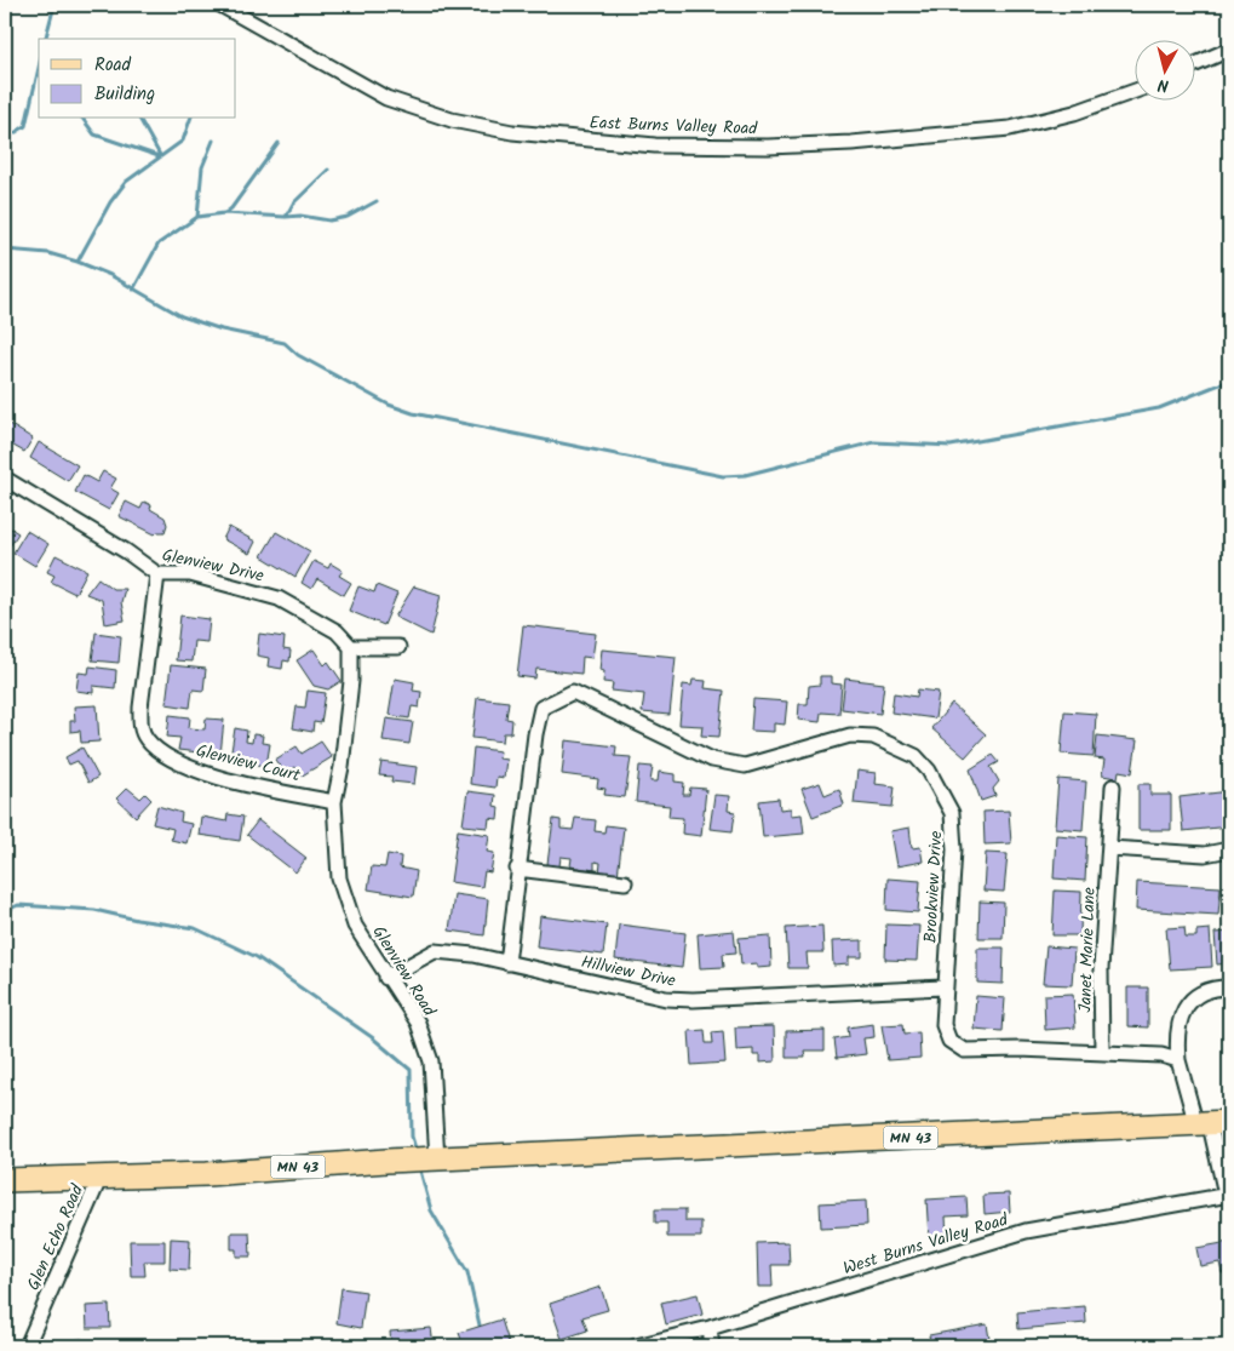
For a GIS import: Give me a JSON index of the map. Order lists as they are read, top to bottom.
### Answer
{
  "streets": {
    "main road": ["MN 43"],
    "street": [
      "East Burns Valley Road",
      "Glenview Drive",
      "Glenview Court",
      "Brookview Drive",
      "Janet Marie Lane",
      "Glenview Road",
      "Hillview Drive",
      "Glen Echo Road",
      "West Burns Valley Road"
    ]
  },
  "crossings": [
    ["Glenview Drive", "Glenview Court"],
    ["Glenview Court", "Glenview Road"],
    ["Brookview Drive", "Janet Marie Lane"],
    ["Brookview Drive", "Hillview Drive"],
    ["Glenview Road", "Hillview Drive"],
    ["Glenview Road", "MN 43"],
    ["MN 43", "Glen Echo Road"]
  ],
  "legend": ["Road", "Building"],
  "north": "bottom"
}
